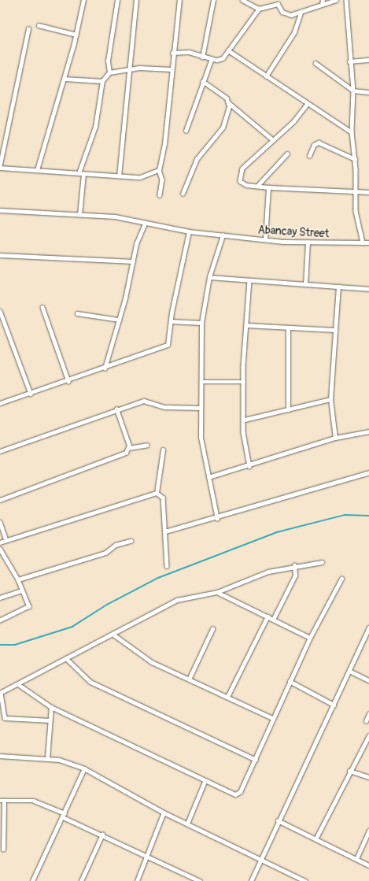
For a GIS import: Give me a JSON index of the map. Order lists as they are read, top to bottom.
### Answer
{
  "streets": {
    "street": ["Abancay Street"]
  }
}
